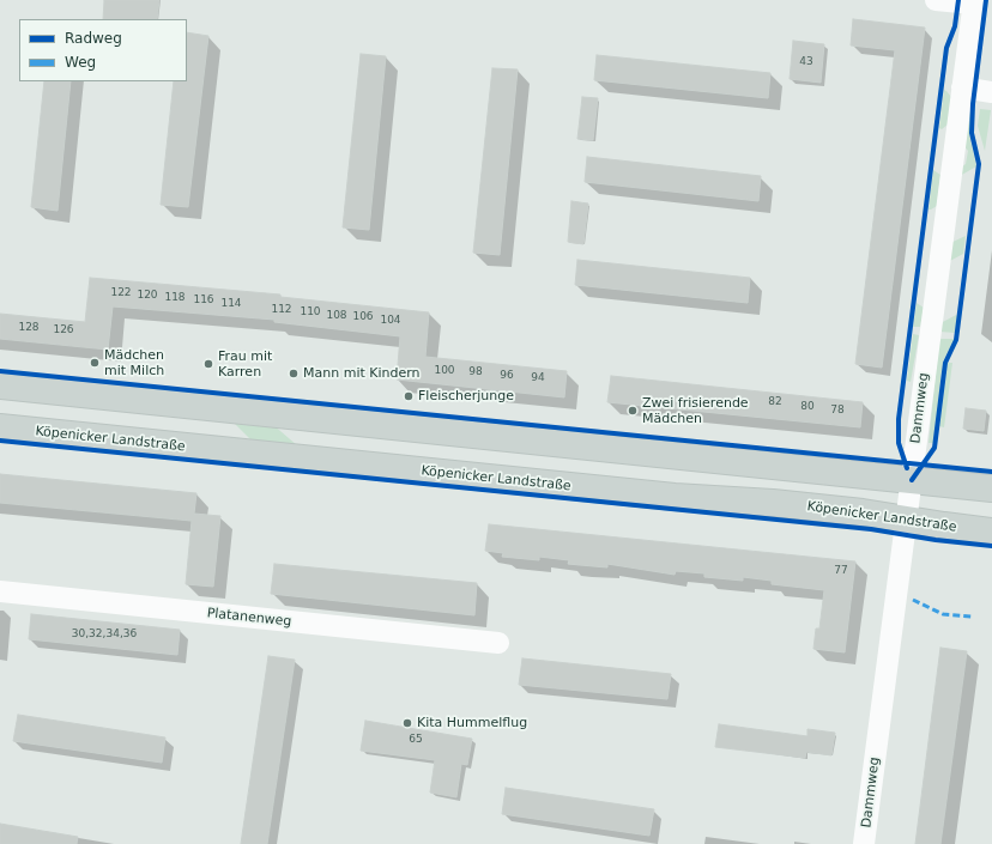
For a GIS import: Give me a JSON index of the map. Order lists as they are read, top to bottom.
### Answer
{
  "streets": {
    "main road": ["Köpenicker Landstraße"],
    "street": ["Dammweg", "Platanenweg"]
  },
  "crossings": [
    ["Dammweg", "Köpenicker Landstraße"]
  ],
  "places": [
    "Mädchen mit Milch",
    "Frau mit Karren",
    "Mann mit Kindern",
    "Fleischerjunge",
    "Zwei frisierende Mädchen",
    "Kita Hummelflug"
  ],
  "house_numbers": [
    "43",
    "122",
    "120",
    "118",
    "116",
    "114",
    "112",
    "110",
    "108",
    "106",
    "104",
    "128",
    "126",
    "100",
    "98",
    "96",
    "94",
    "82",
    "80",
    "78",
    "77",
    "30,32,34,36",
    "65"
  ],
  "legend": ["Radweg", "Weg"]
}
